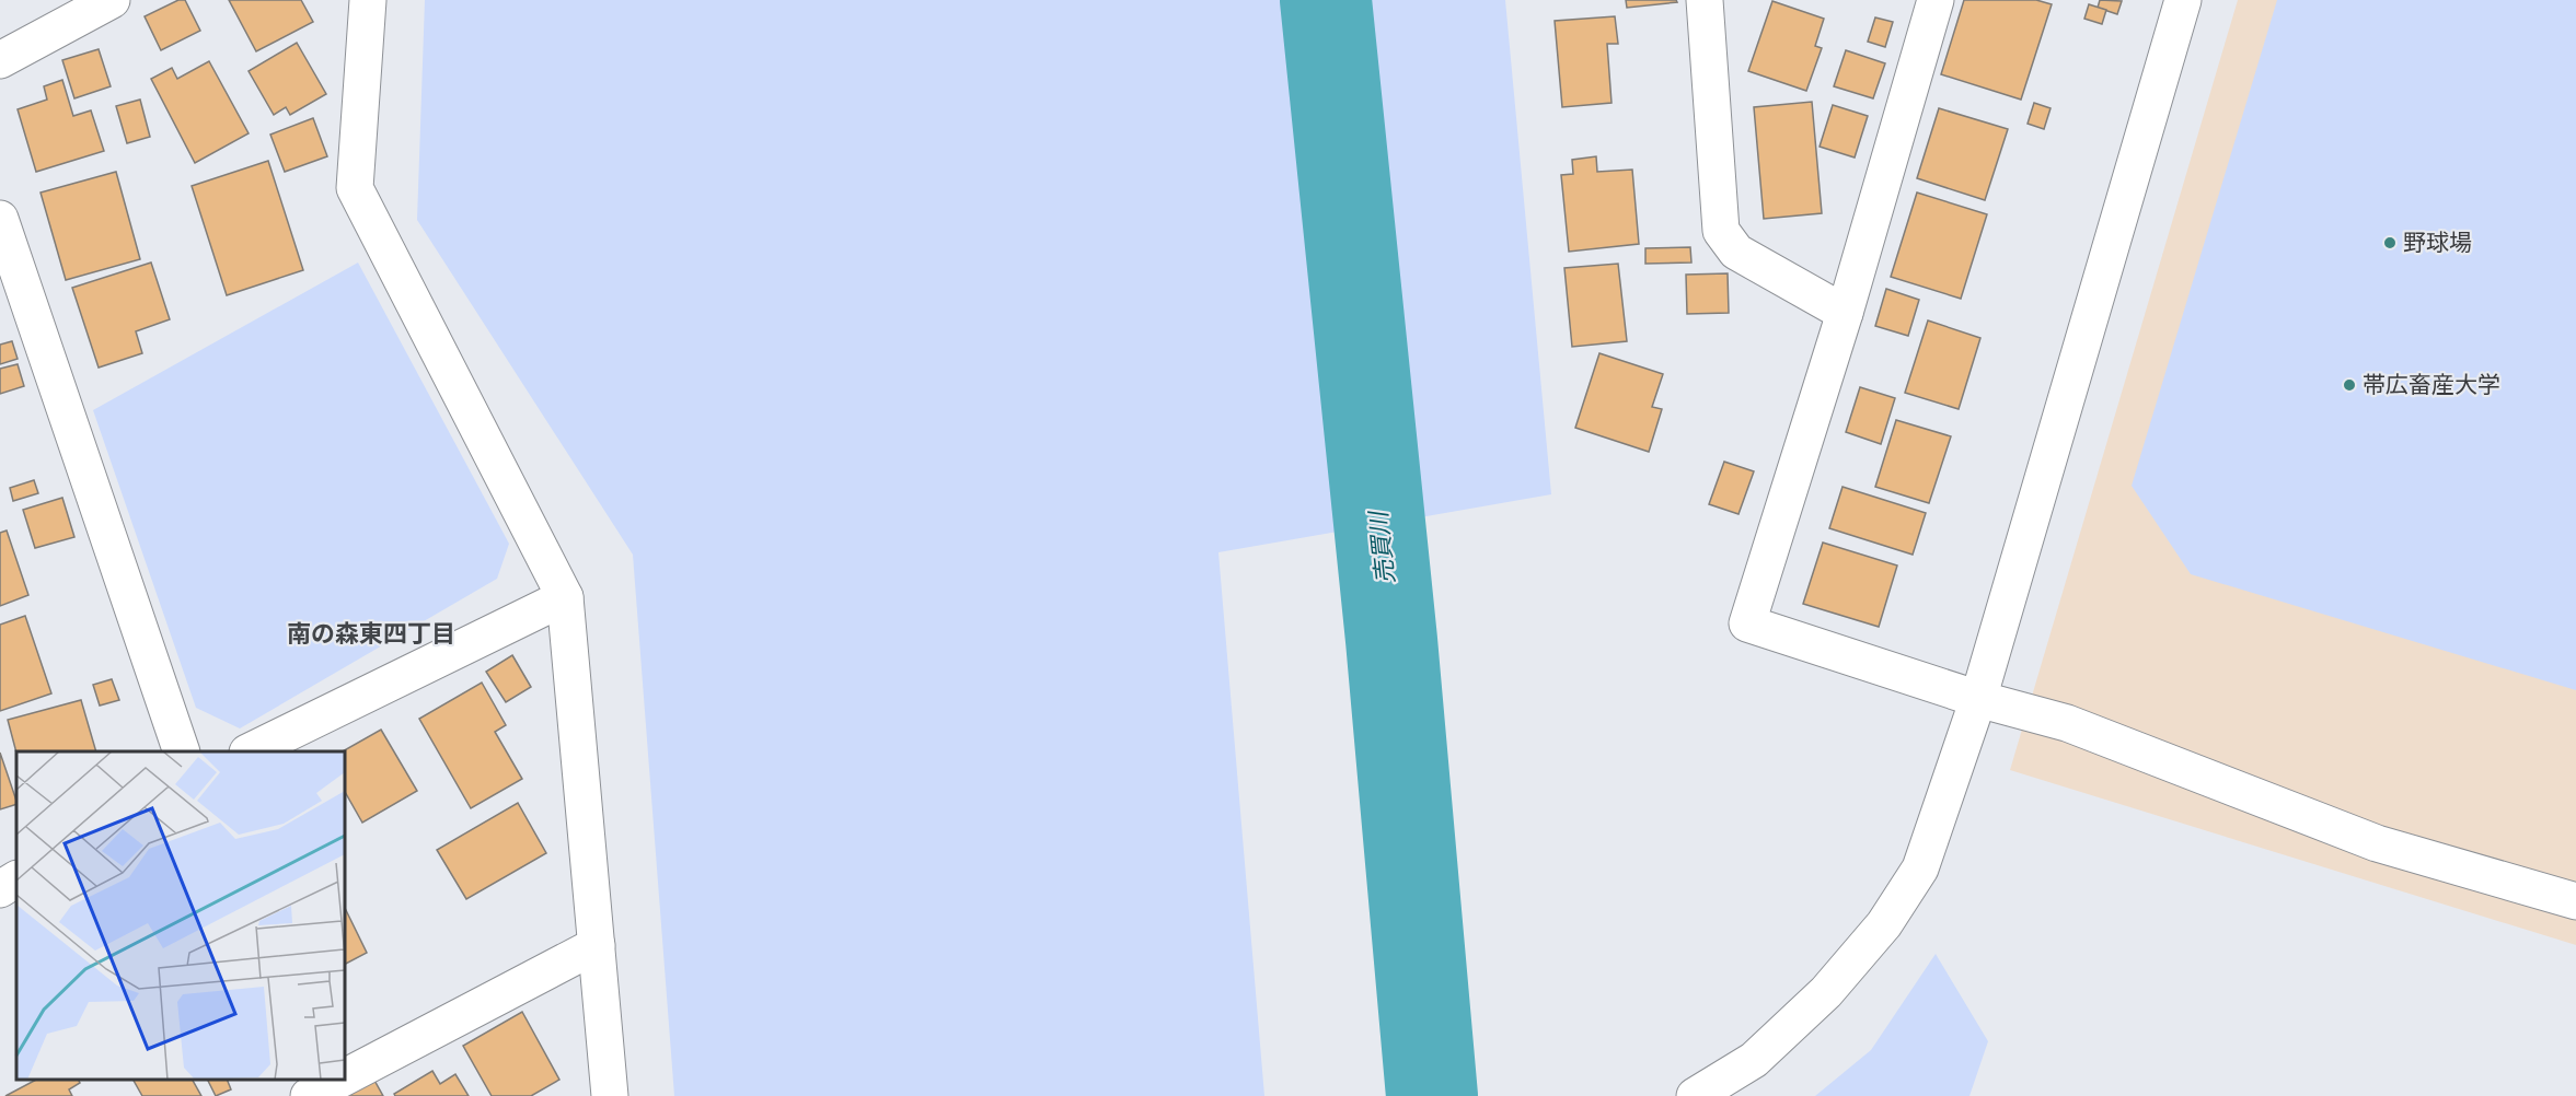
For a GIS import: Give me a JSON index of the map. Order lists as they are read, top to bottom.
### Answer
{
  "districts": ["南の森東四丁目"],
  "water": ["売買川"],
  "places": ["野球場", "帯広畜産大学"]
}
